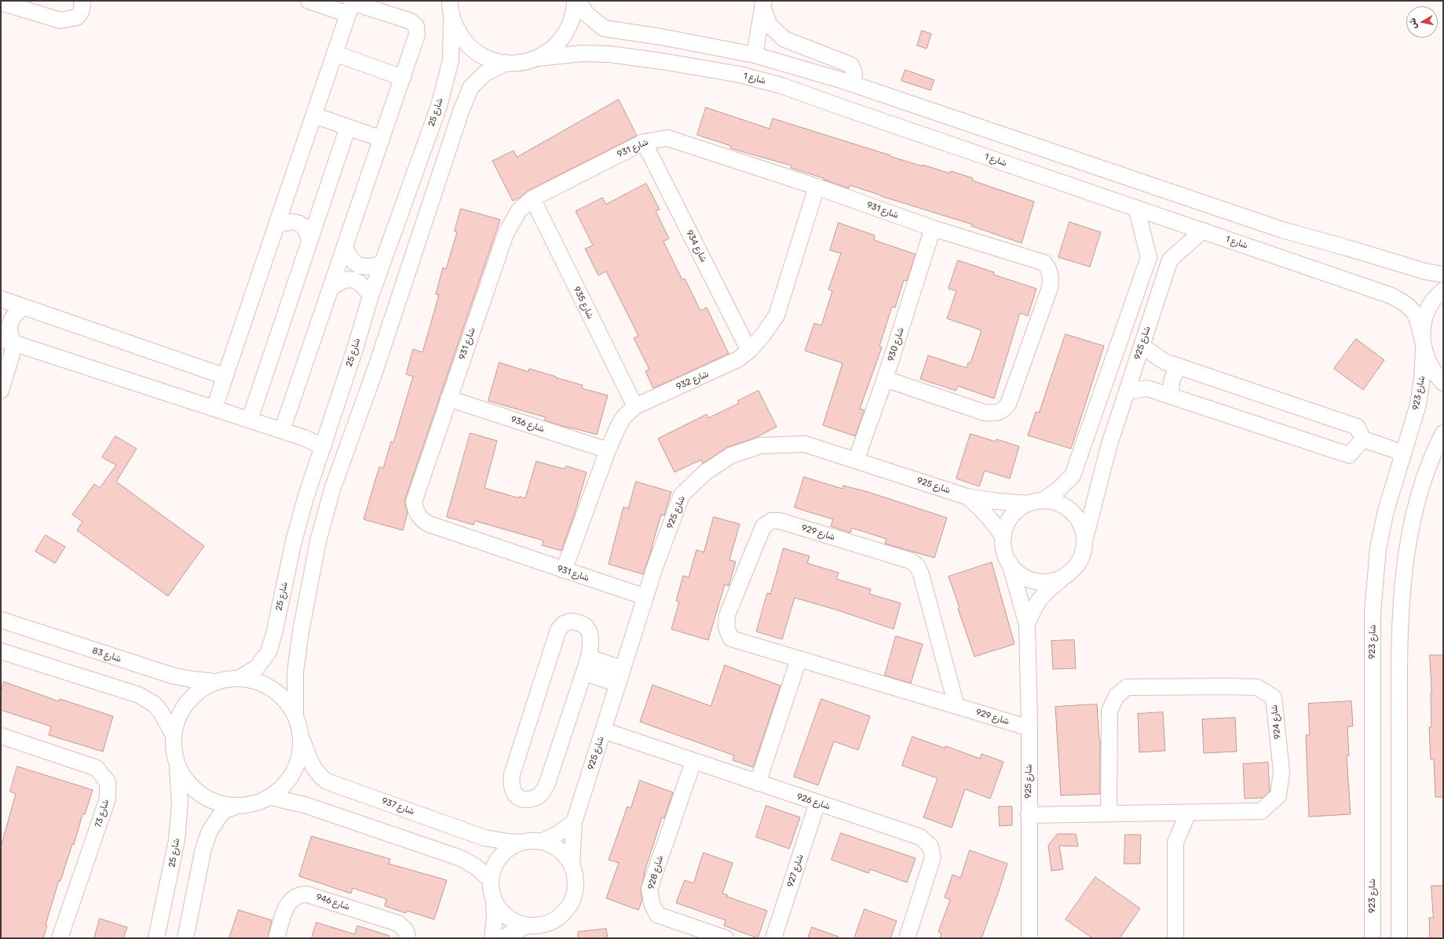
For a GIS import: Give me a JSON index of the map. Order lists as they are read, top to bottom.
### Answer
{
  "streets": {
    "street": [
      "شارع 1",
      "شارع 25",
      "شارع 931",
      "شارع 934",
      "شارع 935",
      "شارع 925",
      "شارع 930",
      "شارع 932",
      "شارع 923",
      "شارع 936",
      "شارع 929",
      "شارع 83",
      "شارع 924",
      "شارع 926",
      "شارع 937",
      "شارع 73",
      "شارع 927",
      "شارع 928",
      "شارع 946"
    ]
  },
  "crossings": [
    ["شارع 1", "شارع 925"],
    ["شارع 1", "شارع 923"],
    ["شارع 931", "شارع 934"],
    ["شارع 931", "شارع 935"],
    ["شارع 931", "شارع 925"],
    ["شارع 931", "شارع 930"],
    ["شارع 931", "شارع 932"],
    ["شارع 931", "شارع 936"],
    ["شارع 934", "شارع 932"],
    ["شارع 935", "شارع 932"],
    ["شارع 925", "شارع 930"],
    ["شارع 925", "شارع 929"],
    ["شارع 925", "شارع 924"],
    ["شارع 925", "شارع 926"],
    ["شارع 925", "شارع 937"],
    ["شارع 932", "شارع 936"],
    ["شارع 926", "شارع 927"],
    ["شارع 926", "شارع 928"]
  ],
  "north": "left"
}
